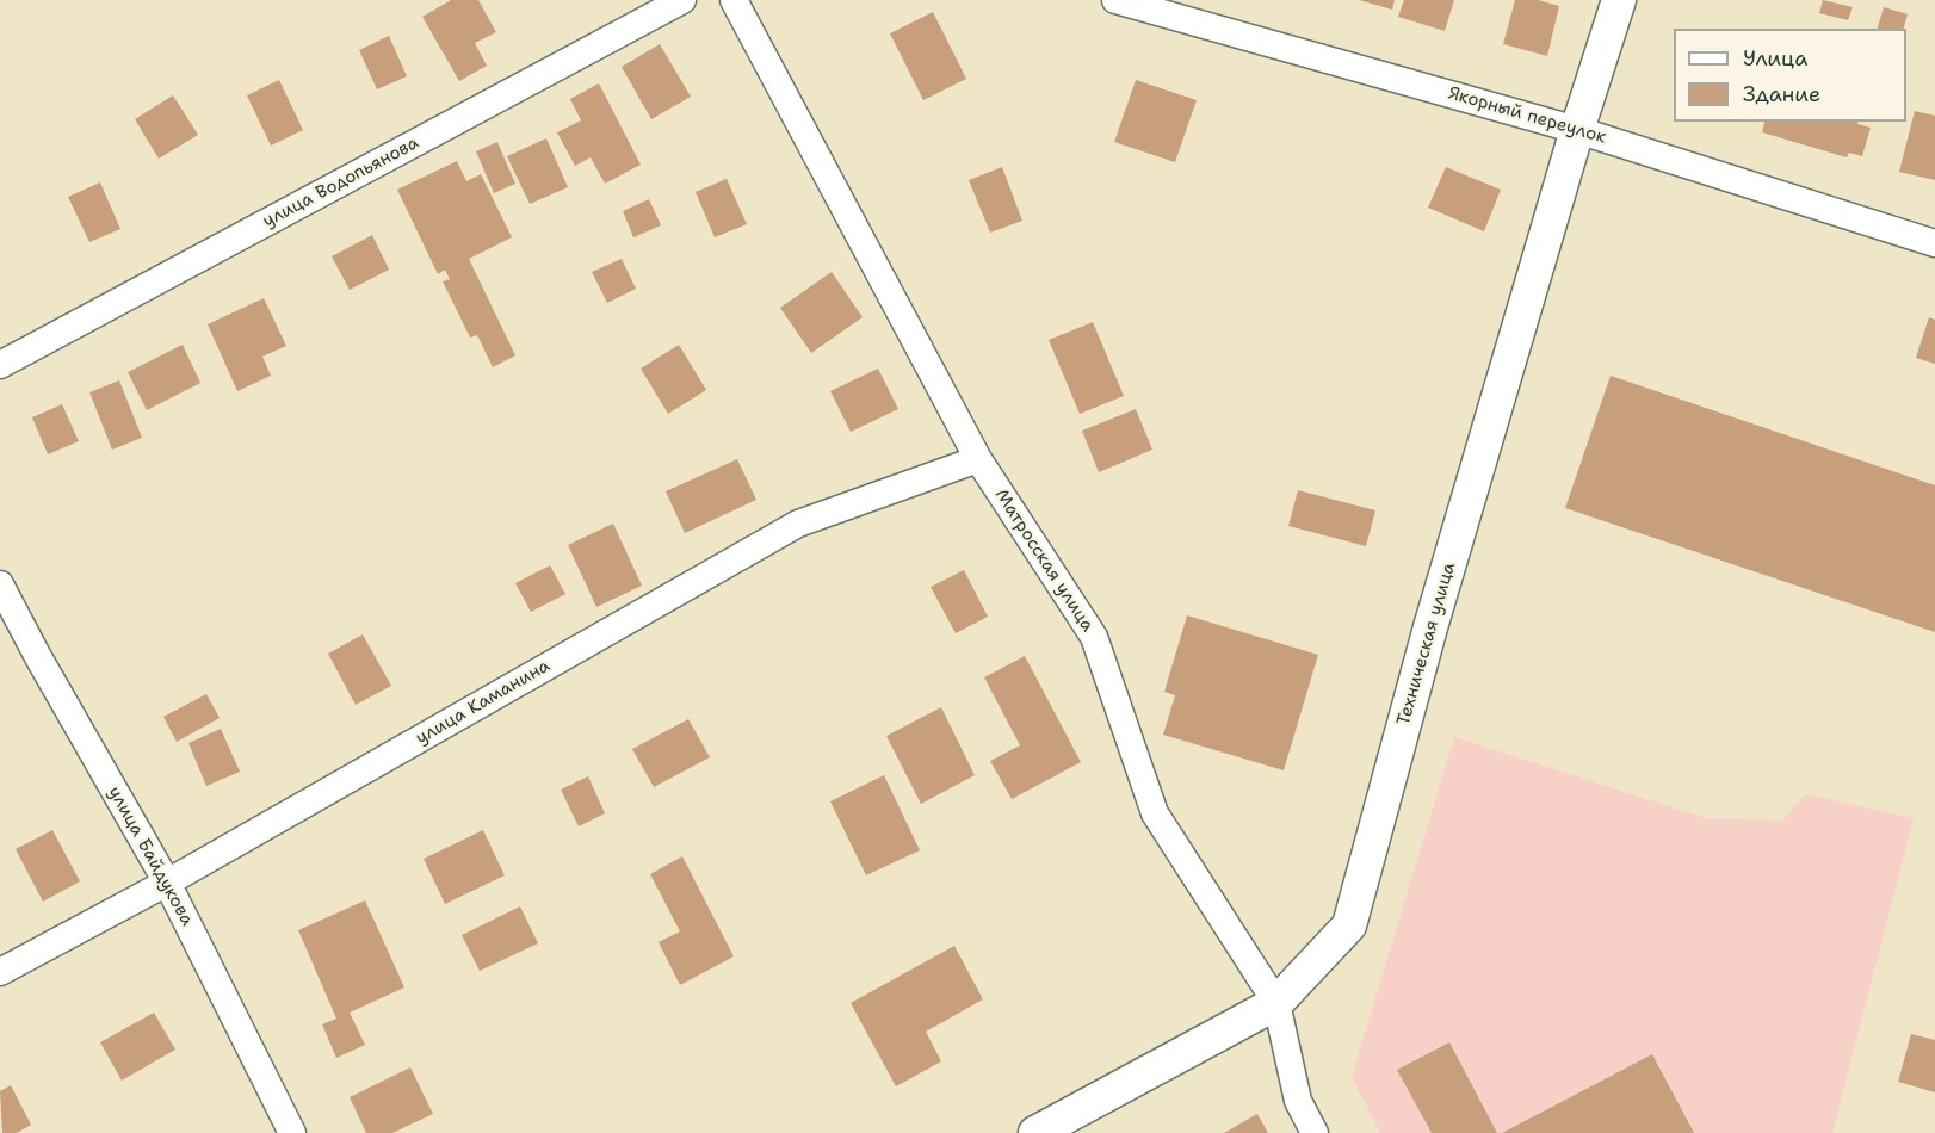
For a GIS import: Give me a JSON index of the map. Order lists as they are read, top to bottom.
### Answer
{
  "streets": {
    "street": [
      "Якорный переулок",
      "улица Водопьянова",
      "Матросская улица",
      "Техническая улица",
      "улица Каманина",
      "улица Байдукова"
    ]
  },
  "crossings": [
    ["Якорный переулок", "Техническая улица"],
    ["Матросская улица", "Техническая улица"],
    ["Матросская улица", "улица Каманина"],
    ["улица Каманина", "улица Байдукова"]
  ],
  "legend": ["Улица", "Здание"]
}
